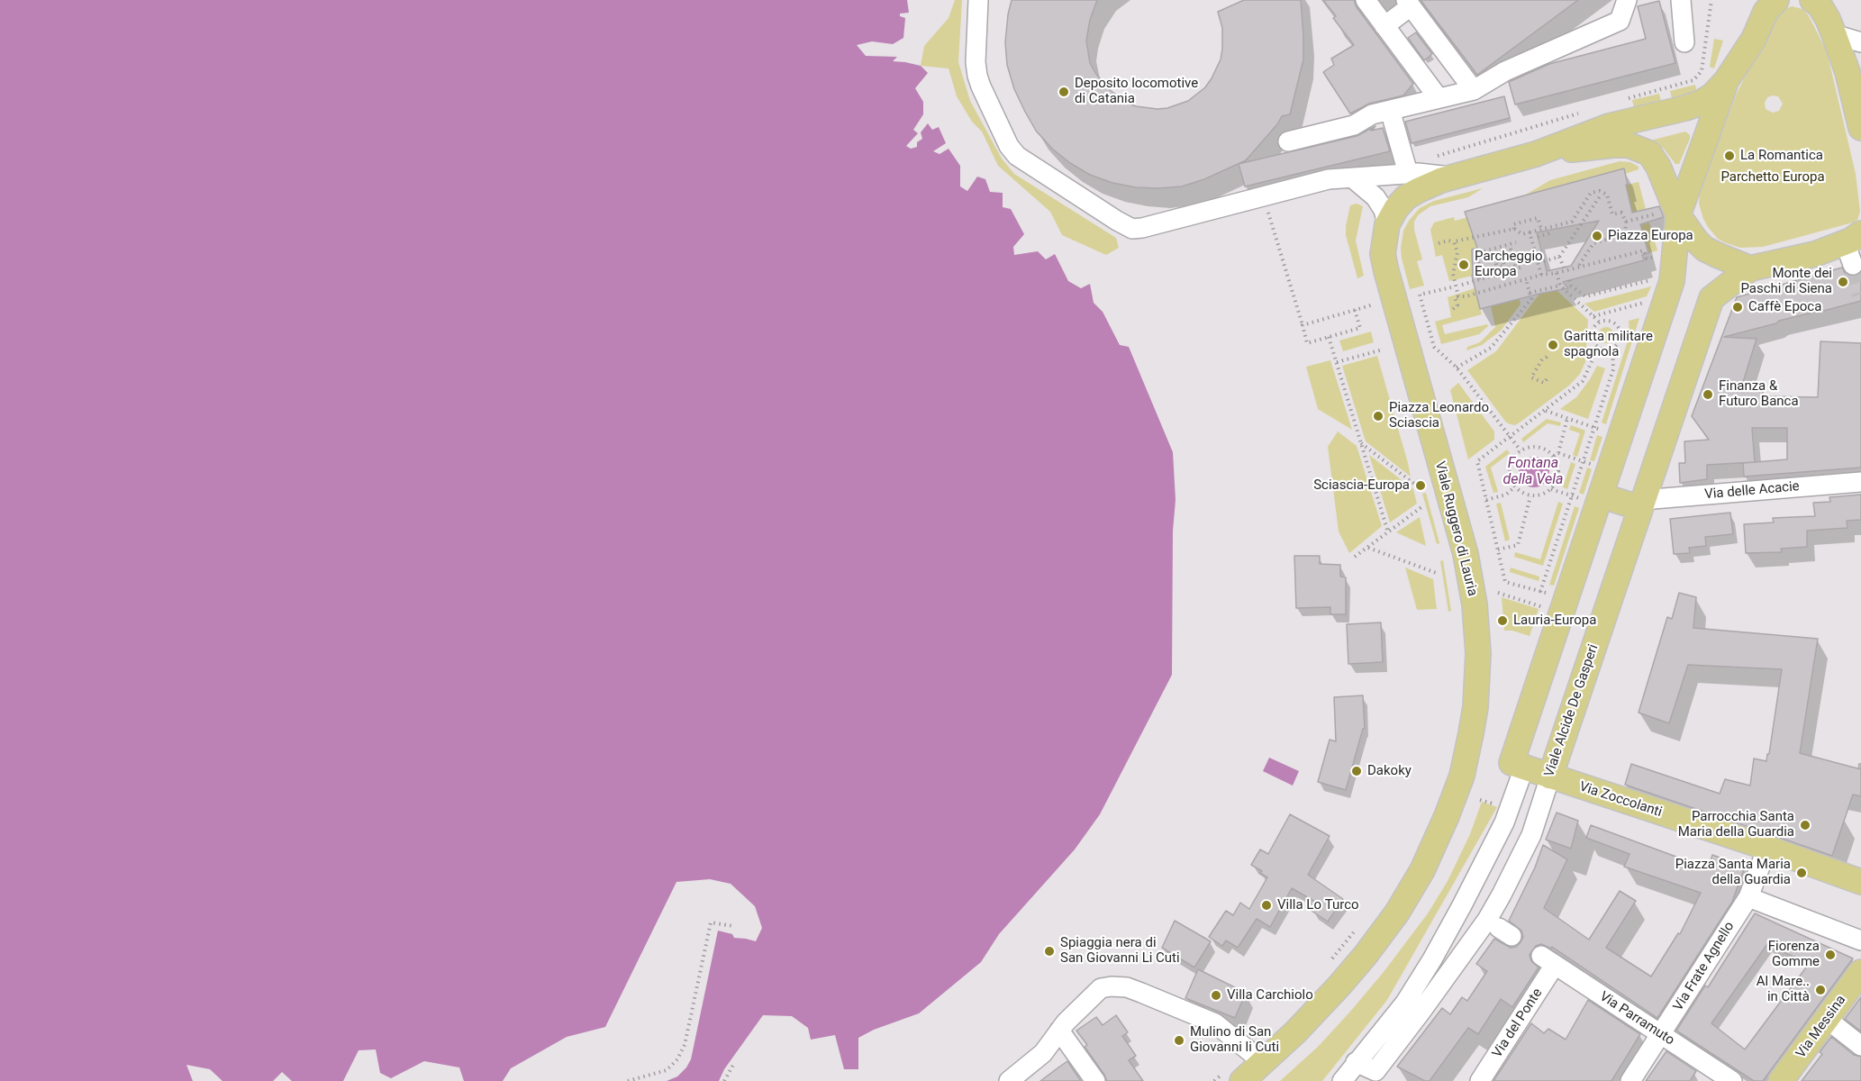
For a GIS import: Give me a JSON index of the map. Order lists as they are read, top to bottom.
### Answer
{
  "streets": {
    "main road": [
      "Viale Ruggero di Lauria",
      "Viale Alcide De Gasperi",
      "Via Zoccolanti",
      "Via Messina"
    ],
    "street": [
      "Via delle Acacie",
      "Via Frate Agnello",
      "Via Parramuto",
      "Via del Ponte"
    ]
  },
  "crossings": [
    ["Via delle Acacie", "Viale Alcide De Gasperi"],
    ["Viale Alcide De Gasperi", "Via Zoccolanti"],
    ["Via Zoccolanti", "Via Frate Agnello"],
    ["Via Frate Agnello", "Via Parramuto"],
    ["Via Parramuto", "Via del Ponte"]
  ],
  "water": ["Fontana della Vela"],
  "parks": ["Parchetto Europa"],
  "places": [
    "Deposito locomotive di Catania",
    "La Romantica",
    "Piazza Europa",
    "Parcheggio Europa",
    "Monte dei Paschi di Siena",
    "Caffè Epoca",
    "Garitta militare spagnola",
    "Finanza & Futuro Banca",
    "Piazza Leonardo Sciascia",
    "Sciascia-Europa",
    "Lauria-Europa",
    "Dakoky",
    "Parrocchia Santa Maria della Guardia",
    "Piazza Santa Maria della Guardia",
    "Villa Lo Turco",
    "Spiaggia nera di San Giovanni Li Cuti",
    "Fiorenza Gomme",
    "Al Mare.. in Città",
    "Villa Carchiolo",
    "Mulino di San Giovanni li Cuti"
  ]
}
